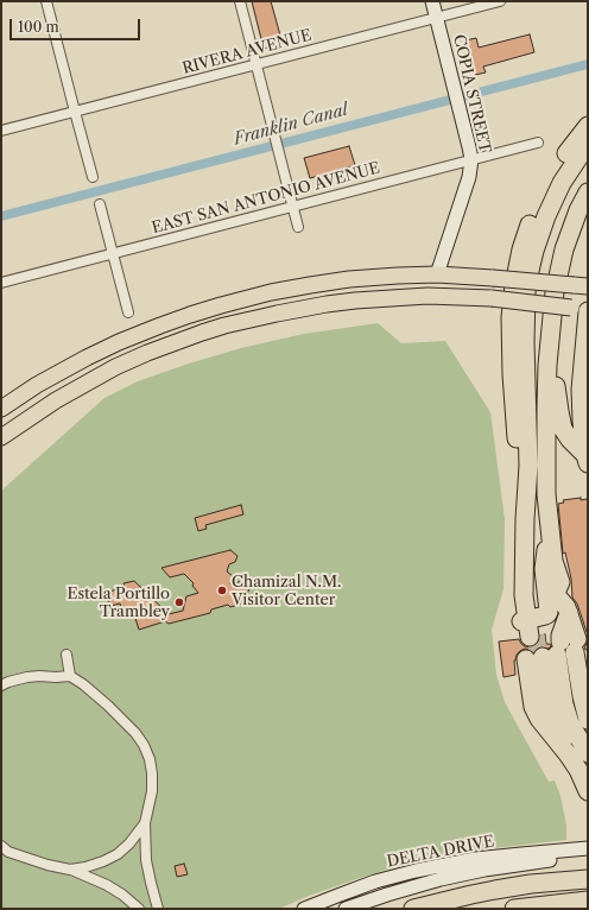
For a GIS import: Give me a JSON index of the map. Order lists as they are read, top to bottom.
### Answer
{
  "streets": {
    "main road": ["COPIA STREET", "DELTA DRIVE"],
    "street": ["RIVERA AVENUE", "EAST SAN ANTONIO AVENUE"]
  },
  "crossings": [
    ["RIVERA AVENUE", "COPIA STREET"],
    ["COPIA STREET", "EAST SAN ANTONIO AVENUE"]
  ],
  "water": ["Franklin Canal"],
  "places": ["Chamizal N.M. Visitor Center", "Estela Portillo Trambley"],
  "scale_bar": "100 m"
}
